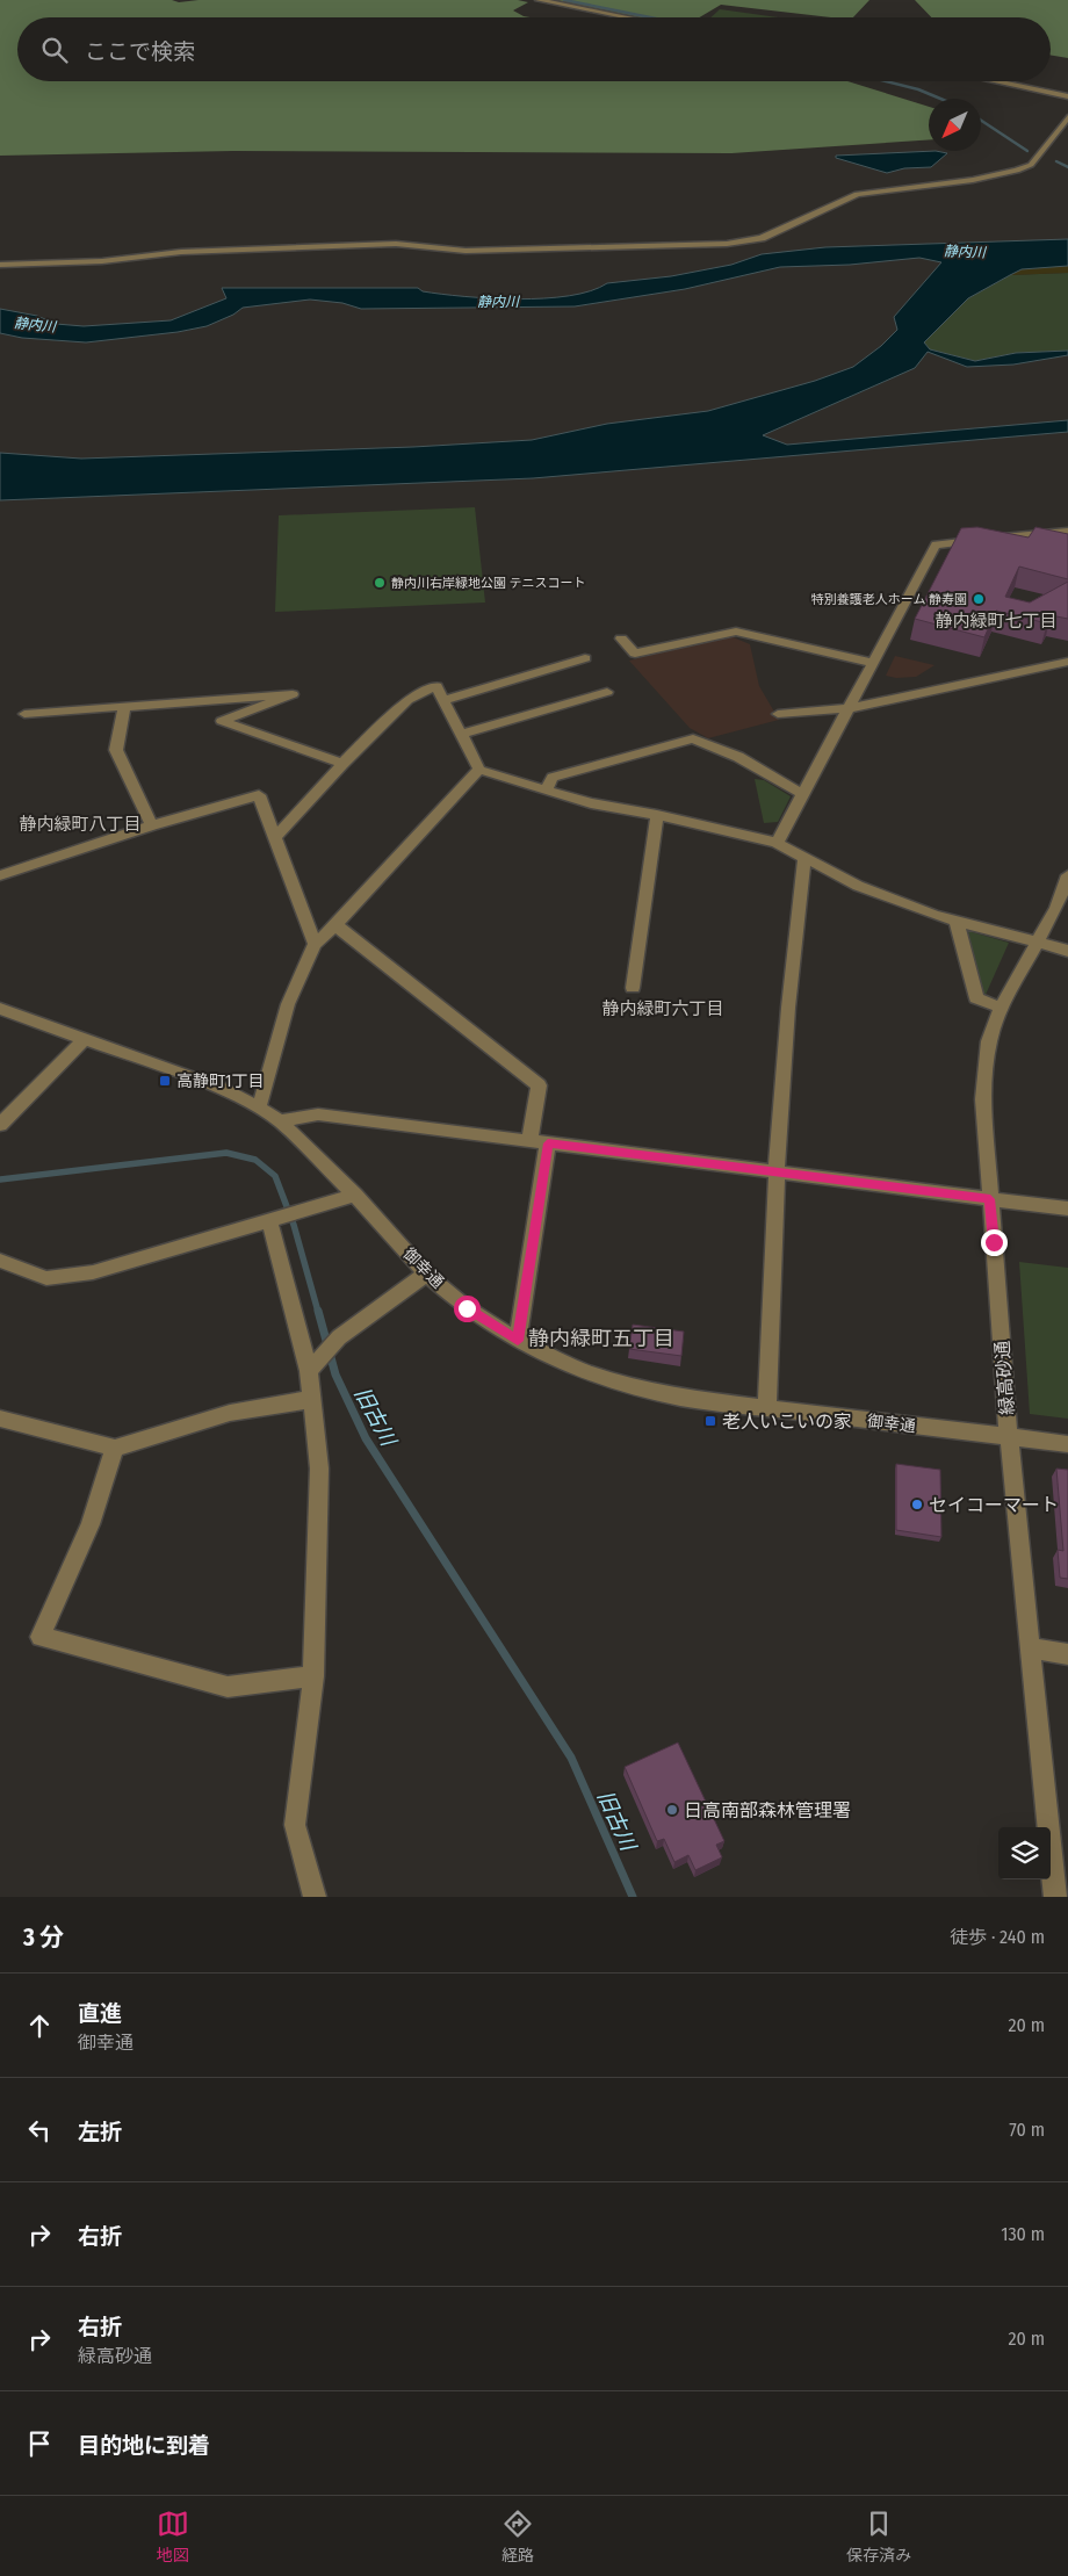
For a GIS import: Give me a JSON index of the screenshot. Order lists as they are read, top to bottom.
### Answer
{
  "streets": {
    "street": ["御幸通", "緑高砂通"]
  },
  "crossings": [
    ["御幸通", "緑高砂通"]
  ],
  "districts": [
    "静内緑町七丁目",
    "静内緑町八丁目",
    "静内緑町六丁目",
    "静内緑町五丁目"
  ],
  "water": ["静内川", "旧古川"],
  "places": {
    "other": [
      "静内川右岸緑地公園 テニスコート",
      "特別養護老人ホーム 静寿園",
      "セイコーマート",
      "日高南部森林管理署"
    ],
    "transit": ["高静町1丁目", "老人いこいの家"]
  },
  "north": "bottom left",
  "page": {
    "search": "ここで検索",
    "heading": ["3 分", "徒歩 · 240 m"],
    "list": [
      ["直進", "御幸通", "20 m"],
      ["左折", "70 m"],
      ["右折", "130 m"],
      ["右折", "緑高砂通", "20 m"],
      "目的地に到着"
    ],
    "nav": ["地図", "経路", "保存済み"]
  }
}
